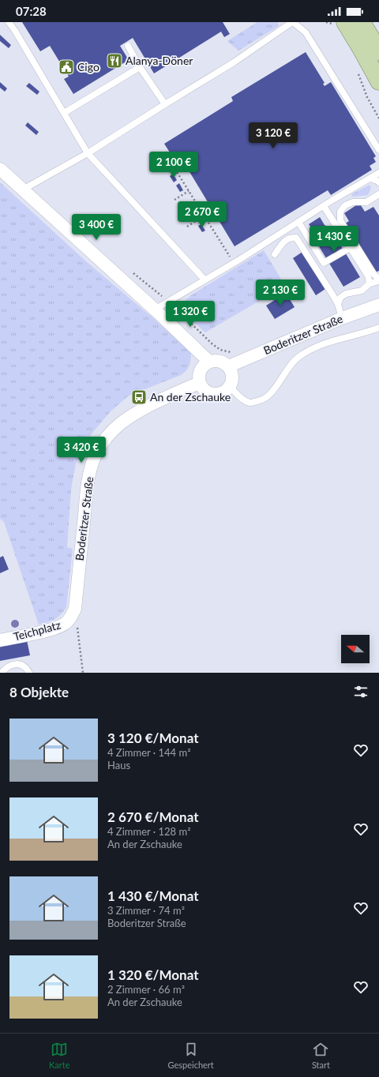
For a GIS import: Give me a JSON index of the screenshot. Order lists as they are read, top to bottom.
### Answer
{
  "streets": {
    "street": ["Boderitzer Straße", "Teichplatz"]
  },
  "crossings": [
    ["Boderitzer Straße", "Teichplatz"]
  ],
  "places": {
    "restaurant": ["Alanya-Döner"],
    "public building": ["Cigo"],
    "bus stop": ["An der Zschauke"]
  },
  "north": "left",
  "page": {
    "status": "07:28",
    "price": [
      "3 120 €",
      "2 100 €",
      "2 670 €",
      "3 400 €",
      "1 430 €",
      "2 130 €",
      "1 320 €",
      "3 420 €"
    ],
    "heading": "8 Objekte",
    "list": [
      {
        "name": "3 120 €/Monat",
        "note": "4 Zimmer · 144 m² · Haus"
      },
      {
        "name": "2 670 €/Monat",
        "note": "4 Zimmer · 128 m² · An der Zschauke"
      },
      {
        "name": "1 430 €/Monat",
        "note": "3 Zimmer · 74 m² · Boderitzer Straße"
      },
      {
        "name": "1 320 €/Monat",
        "note": "2 Zimmer · 66 m² · An der Zschauke"
      }
    ],
    "tabs": ["Karte", "Gespeichert", "Start"]
  }
}
